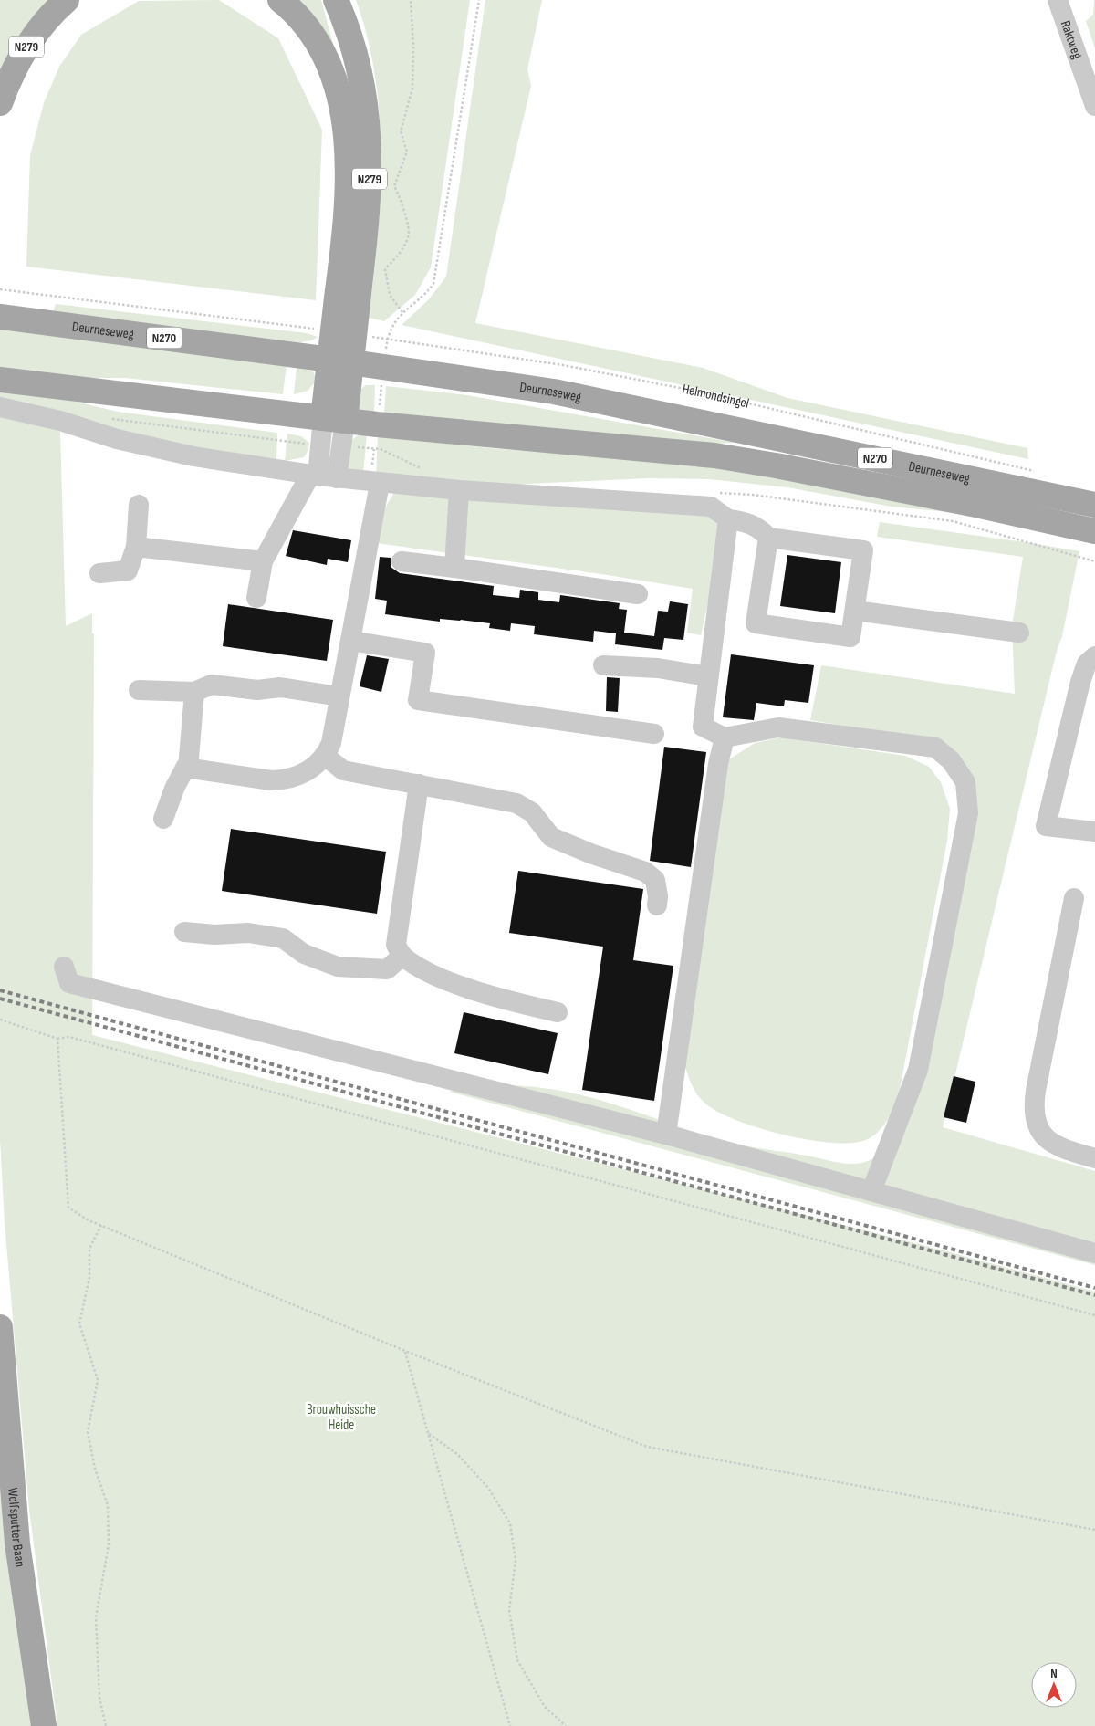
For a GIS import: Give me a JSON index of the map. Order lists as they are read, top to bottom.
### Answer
{
  "streets": {
    "main road": [
      "N279",
      "Deurneseweg",
      "N270",
      "Wolfsputter Baan"
    ],
    "street": ["Raktweg"],
    "path": ["Helmondsingel"]
  },
  "crossings": [
    ["N279", "Deurneseweg"],
    ["N279", "Helmondsingel"],
    ["Deurneseweg", "Helmondsingel"]
  ],
  "parks": ["Brouwhuissche Heide"],
  "north": "top"
}
